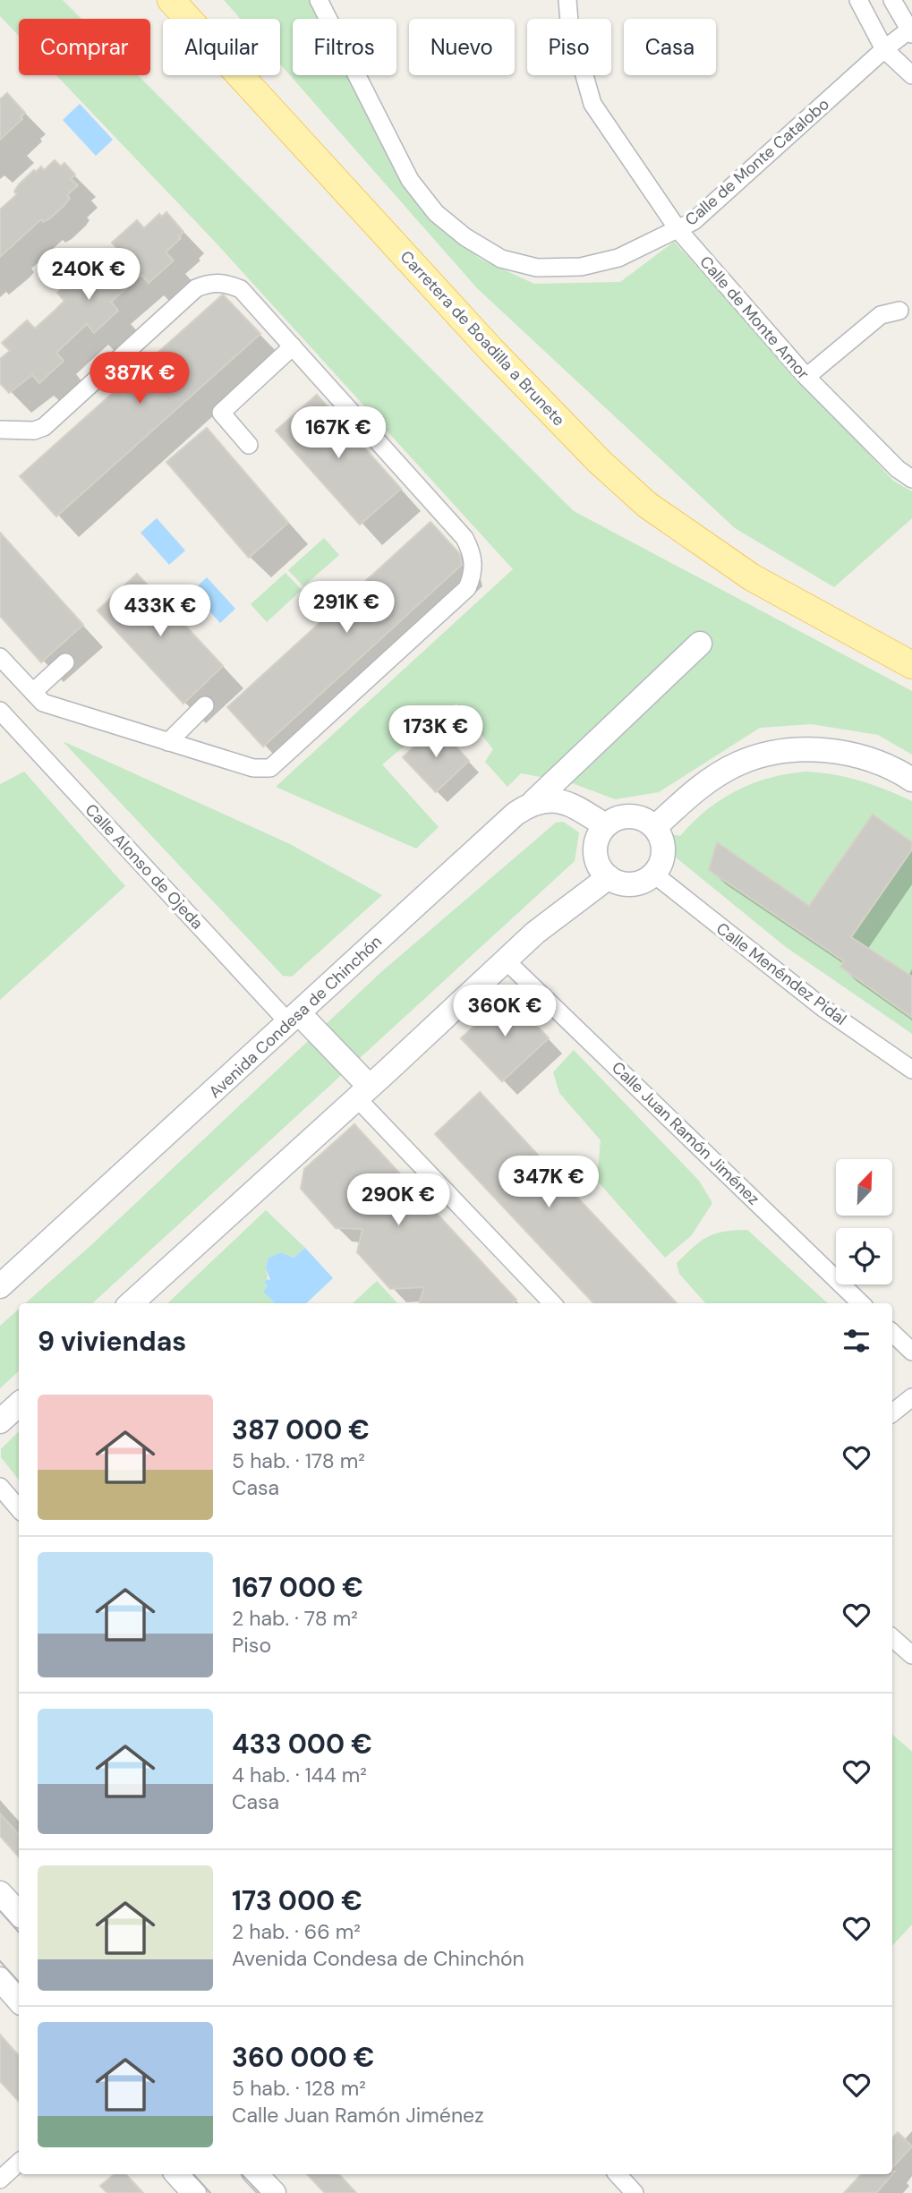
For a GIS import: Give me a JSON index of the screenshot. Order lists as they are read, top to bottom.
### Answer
{
  "streets": {
    "main road": ["Carretera de Boadilla a Brunete"],
    "street": [
      "Calle de Monte Catalobo",
      "Calle de Monte Amor",
      "Calle Alonso de Ojeda",
      "Calle Menéndez Pidal",
      "Avenida Condesa de Chinchón",
      "Calle Juan Ramón Jiménez"
    ]
  },
  "crossings": [
    ["Calle de Monte Catalobo", "Calle de Monte Amor"],
    ["Calle Alonso de Ojeda", "Avenida Condesa de Chinchón"]
  ],
  "north": "top right",
  "page": {
    "chip": [
      "Comprar",
      "Alquilar",
      "Filtros",
      "Nuevo",
      "Piso",
      "Casa"
    ],
    "price": [
      "240K €",
      "387K €",
      "167K €",
      "291K €",
      "433K €",
      "173K €",
      "360K €",
      "347K €",
      "290K €"
    ],
    "heading": "9 viviendas",
    "list": [
      {
        "name": "387 000 €",
        "note": "5 hab. · 178 m² · Casa"
      },
      {
        "name": "167 000 €",
        "note": "2 hab. · 78 m² · Piso"
      },
      {
        "name": "433 000 €",
        "note": "4 hab. · 144 m² · Casa"
      },
      {
        "name": "173 000 €",
        "note": "2 hab. · 66 m² · Avenida Condesa de Chinchón"
      },
      {
        "name": "360 000 €",
        "note": "5 hab. · 128 m² · Calle Juan Ramón Jiménez"
      }
    ]
  }
}
